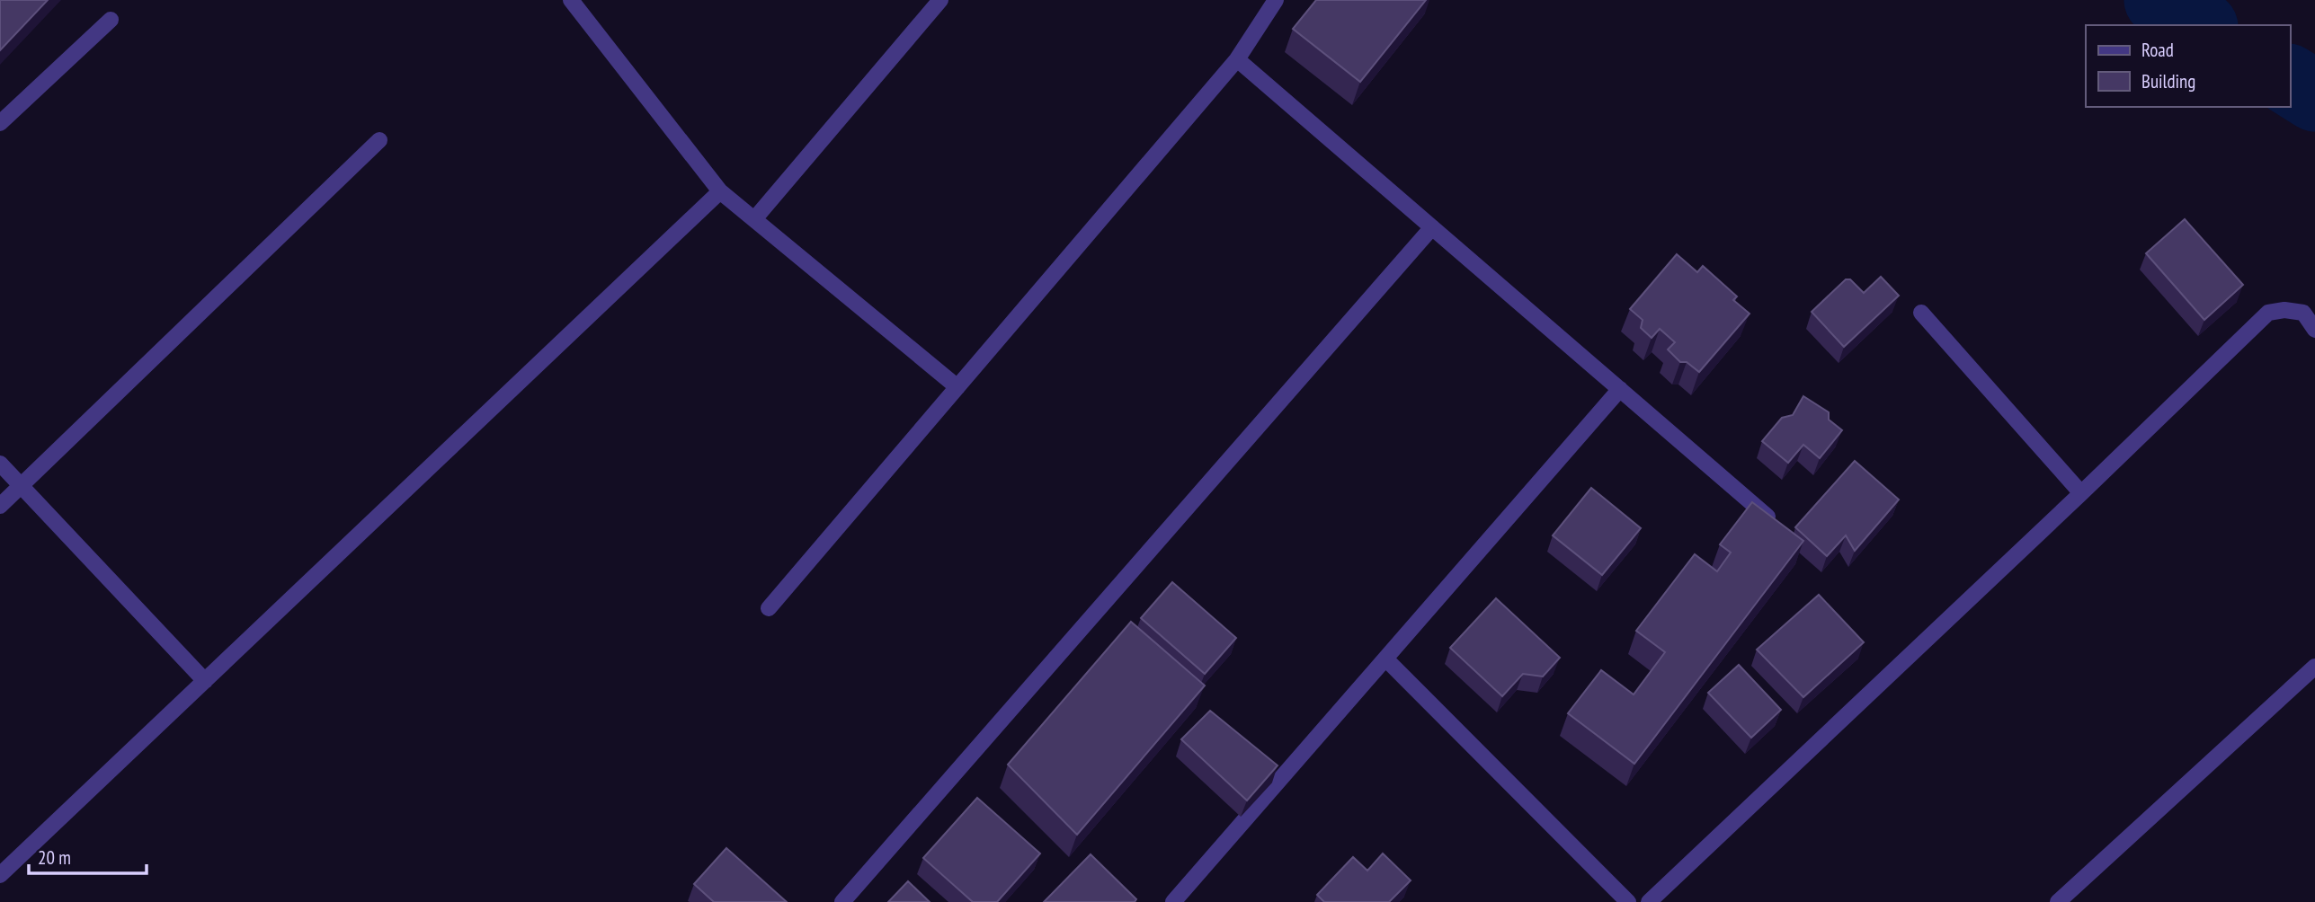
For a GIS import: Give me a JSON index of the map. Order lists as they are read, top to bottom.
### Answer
{
  "legend": ["Road", "Building"],
  "scale_bar": "20 m"
}
